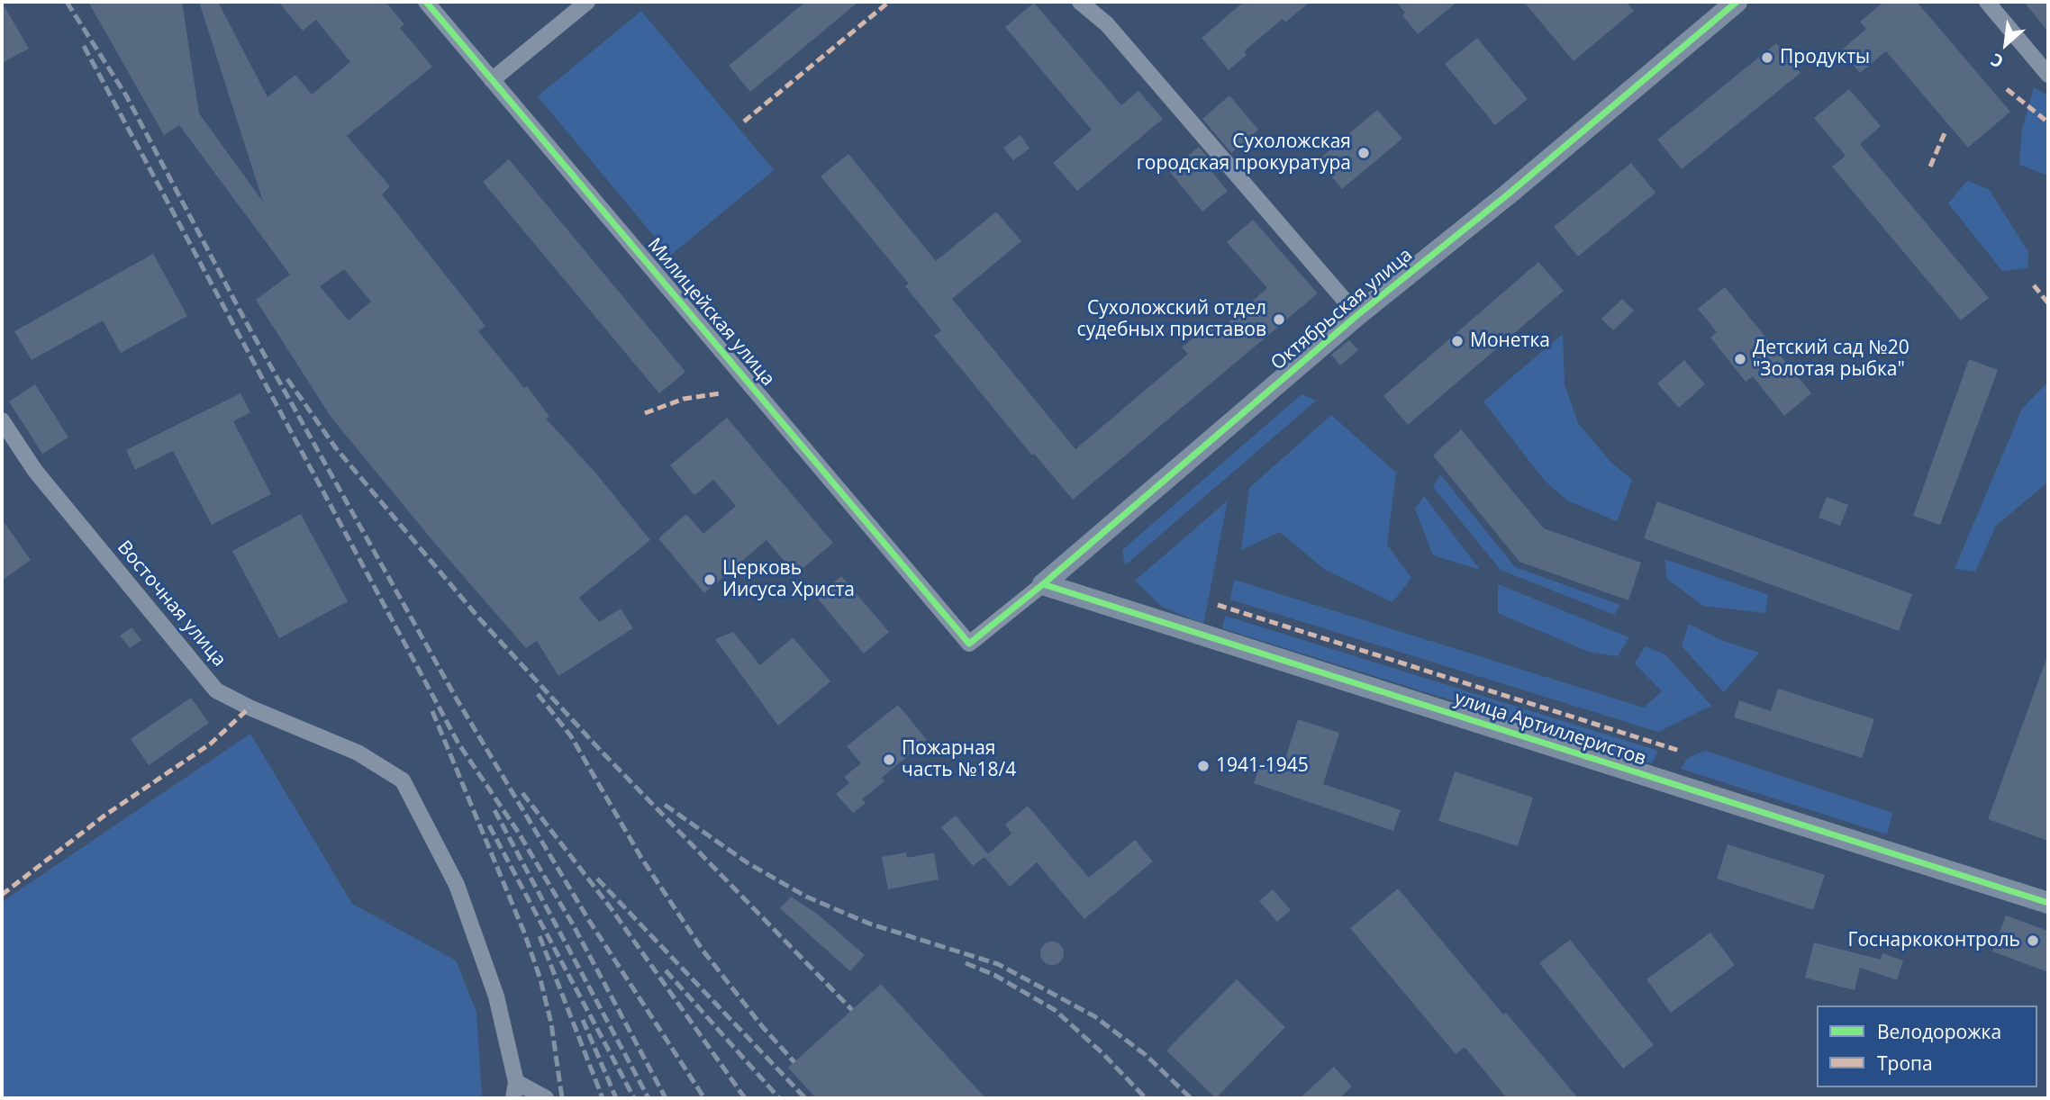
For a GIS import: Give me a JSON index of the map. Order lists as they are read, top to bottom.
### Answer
{
  "streets": {
    "street": [
      "Октябрьская улица",
      "Милицейская улица",
      "Восточная улица",
      "улица Артиллеристов"
    ]
  },
  "crossings": [
    ["Октябрьская улица", "Милицейская улица"],
    ["Октябрьская улица", "улица Артиллеристов"]
  ],
  "places": [
    "Продукты",
    "Сухоложская городская прокуратура",
    "Сухоложский отдел судебных приставов",
    "Монетка",
    "Детский сад №20 \"Золотая рыбка\"",
    "Церковь Иисуса Христа",
    "Пожарная часть №18/4",
    "1941-1945",
    "Госнаркоконтроль"
  ],
  "legend": ["Велодорожка", "Тропа"],
  "north": "bottom left"
}
